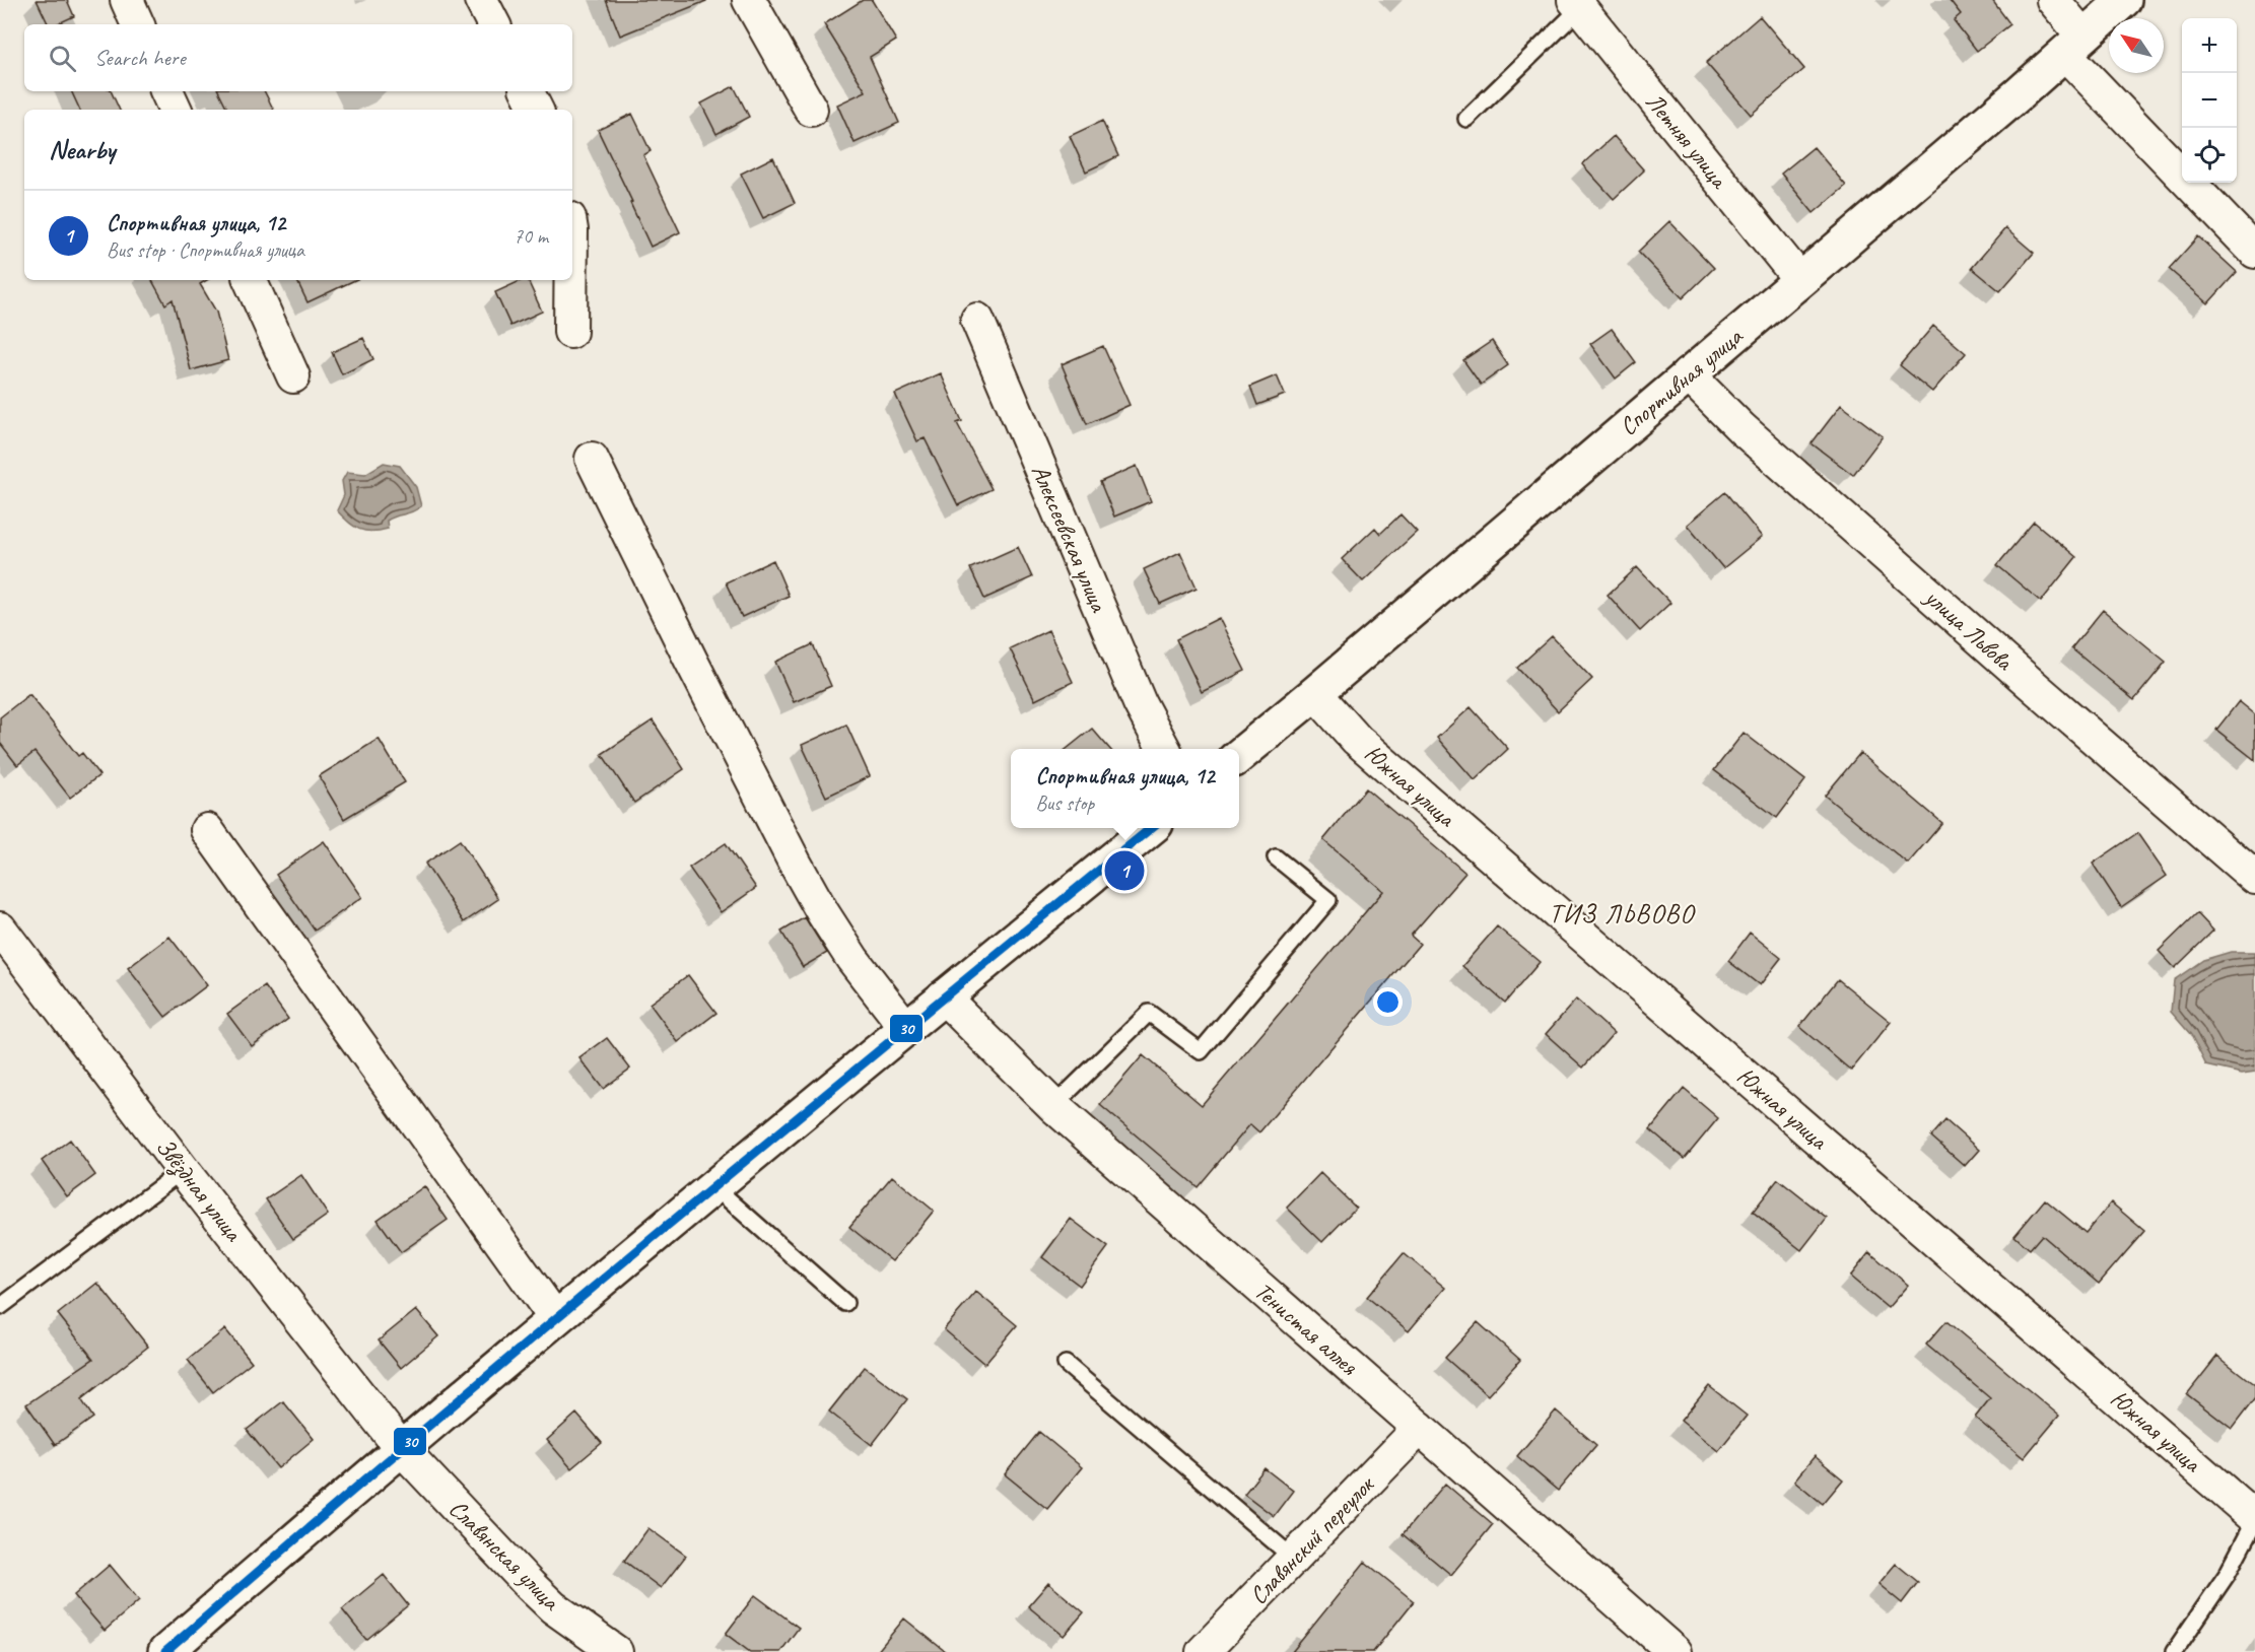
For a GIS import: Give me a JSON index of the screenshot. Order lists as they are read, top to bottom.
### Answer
{
  "streets": {
    "street": [
      "Летняя улица",
      "Спортивная улица",
      "Алексеевская улица",
      "улица Львова",
      "Южная улица",
      "Звёздная улица",
      "Тенистая аллея",
      "Славянский переулок",
      "Славянская улица"
    ]
  },
  "crossings": [
    ["Летняя улица", "Спортивная улица"],
    ["Спортивная улица", "улица Львова"],
    ["Спортивная улица", "Южная улица"],
    ["Звёздная улица", "Славянская улица"],
    ["Тенистая аллея", "Славянский переулок"]
  ],
  "districts": ["ТИЗ ЛЬВОВО"],
  "lines": ["transit line 30"],
  "north": "top left",
  "page": {
    "map_buttons": ["+", "−"],
    "search": "Search here",
    "heading": "Nearby",
    "list": [
      {
        "mark": "1",
        "name": "Спортивная улица, 12",
        "note": "Bus stop · Спортивная улица",
        "value": "70 m"
      }
    ],
    "popup": ["Спортивная улица, 12", "Bus stop"],
    "pins": "1"
  }
}
